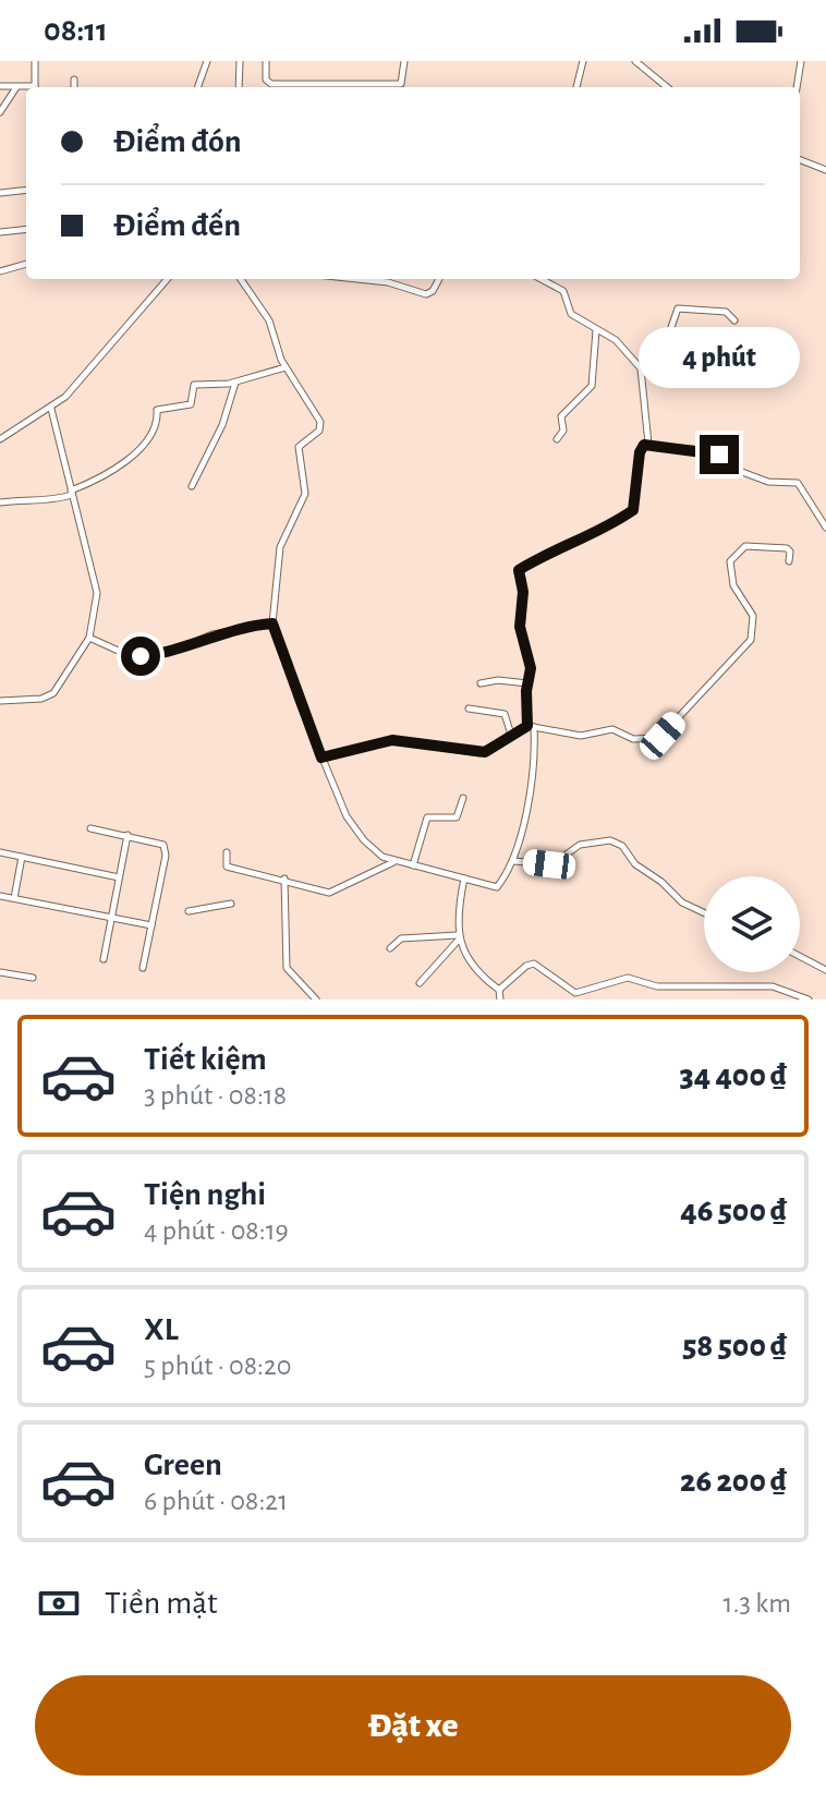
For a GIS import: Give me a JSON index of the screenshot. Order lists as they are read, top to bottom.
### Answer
{
  "page": {
    "status": "08:11",
    "banner": ["Điểm đón", "Điểm đến"],
    "bubble": "4 phút",
    "list": [
      {
        "name": "Tiết kiệm",
        "note": "3 phút · 08:18",
        "value": "34 400 ₫"
      },
      {
        "name": "Tiện nghi",
        "note": "4 phút · 08:19",
        "value": "46 500 ₫"
      },
      {
        "name": "XL",
        "note": "5 phút · 08:20",
        "value": "58 500 ₫"
      },
      {
        "name": "Green",
        "note": "6 phút · 08:21",
        "value": "26 200 ₫"
      }
    ],
    "pay": ["Tiền mặt", "1.3 km"],
    "buttons": "Đặt xe"
  }
}
